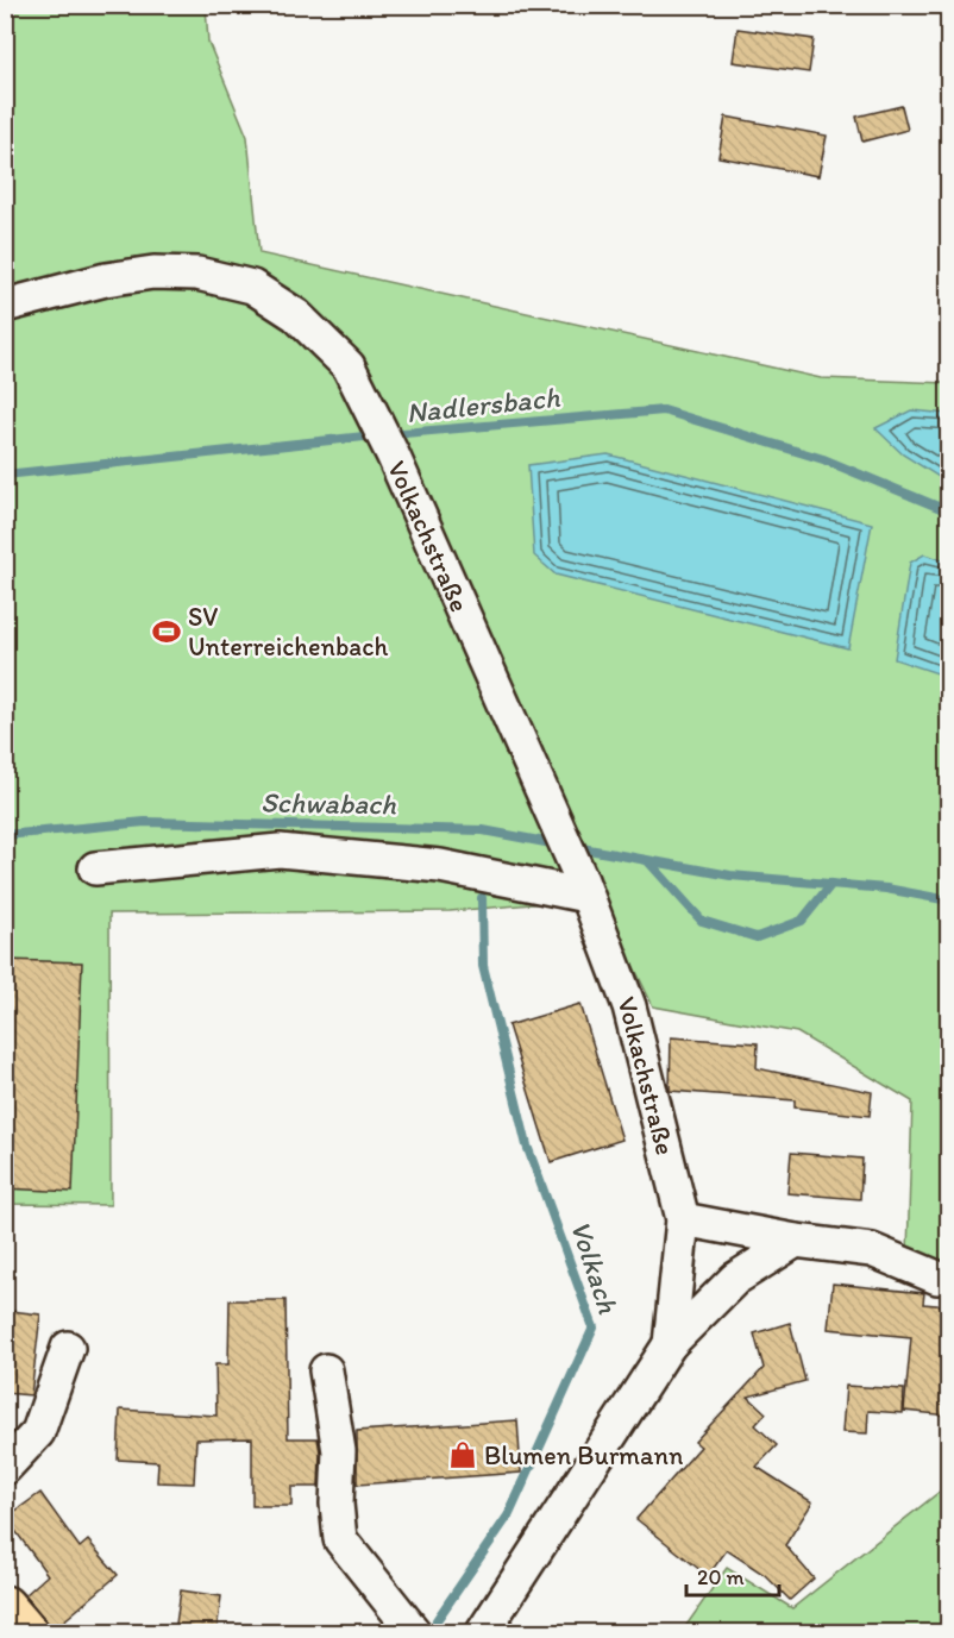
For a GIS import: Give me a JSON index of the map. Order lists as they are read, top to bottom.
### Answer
{
  "streets": {
    "street": ["Volkachstraße"]
  },
  "water": ["Nadlersbach", "Schwabach", "Volkach"],
  "places": {
    "sports": ["SV Unterreichenbach"],
    "shop": ["Blumen Burmann"]
  },
  "scale_bar": "20 m"
}
